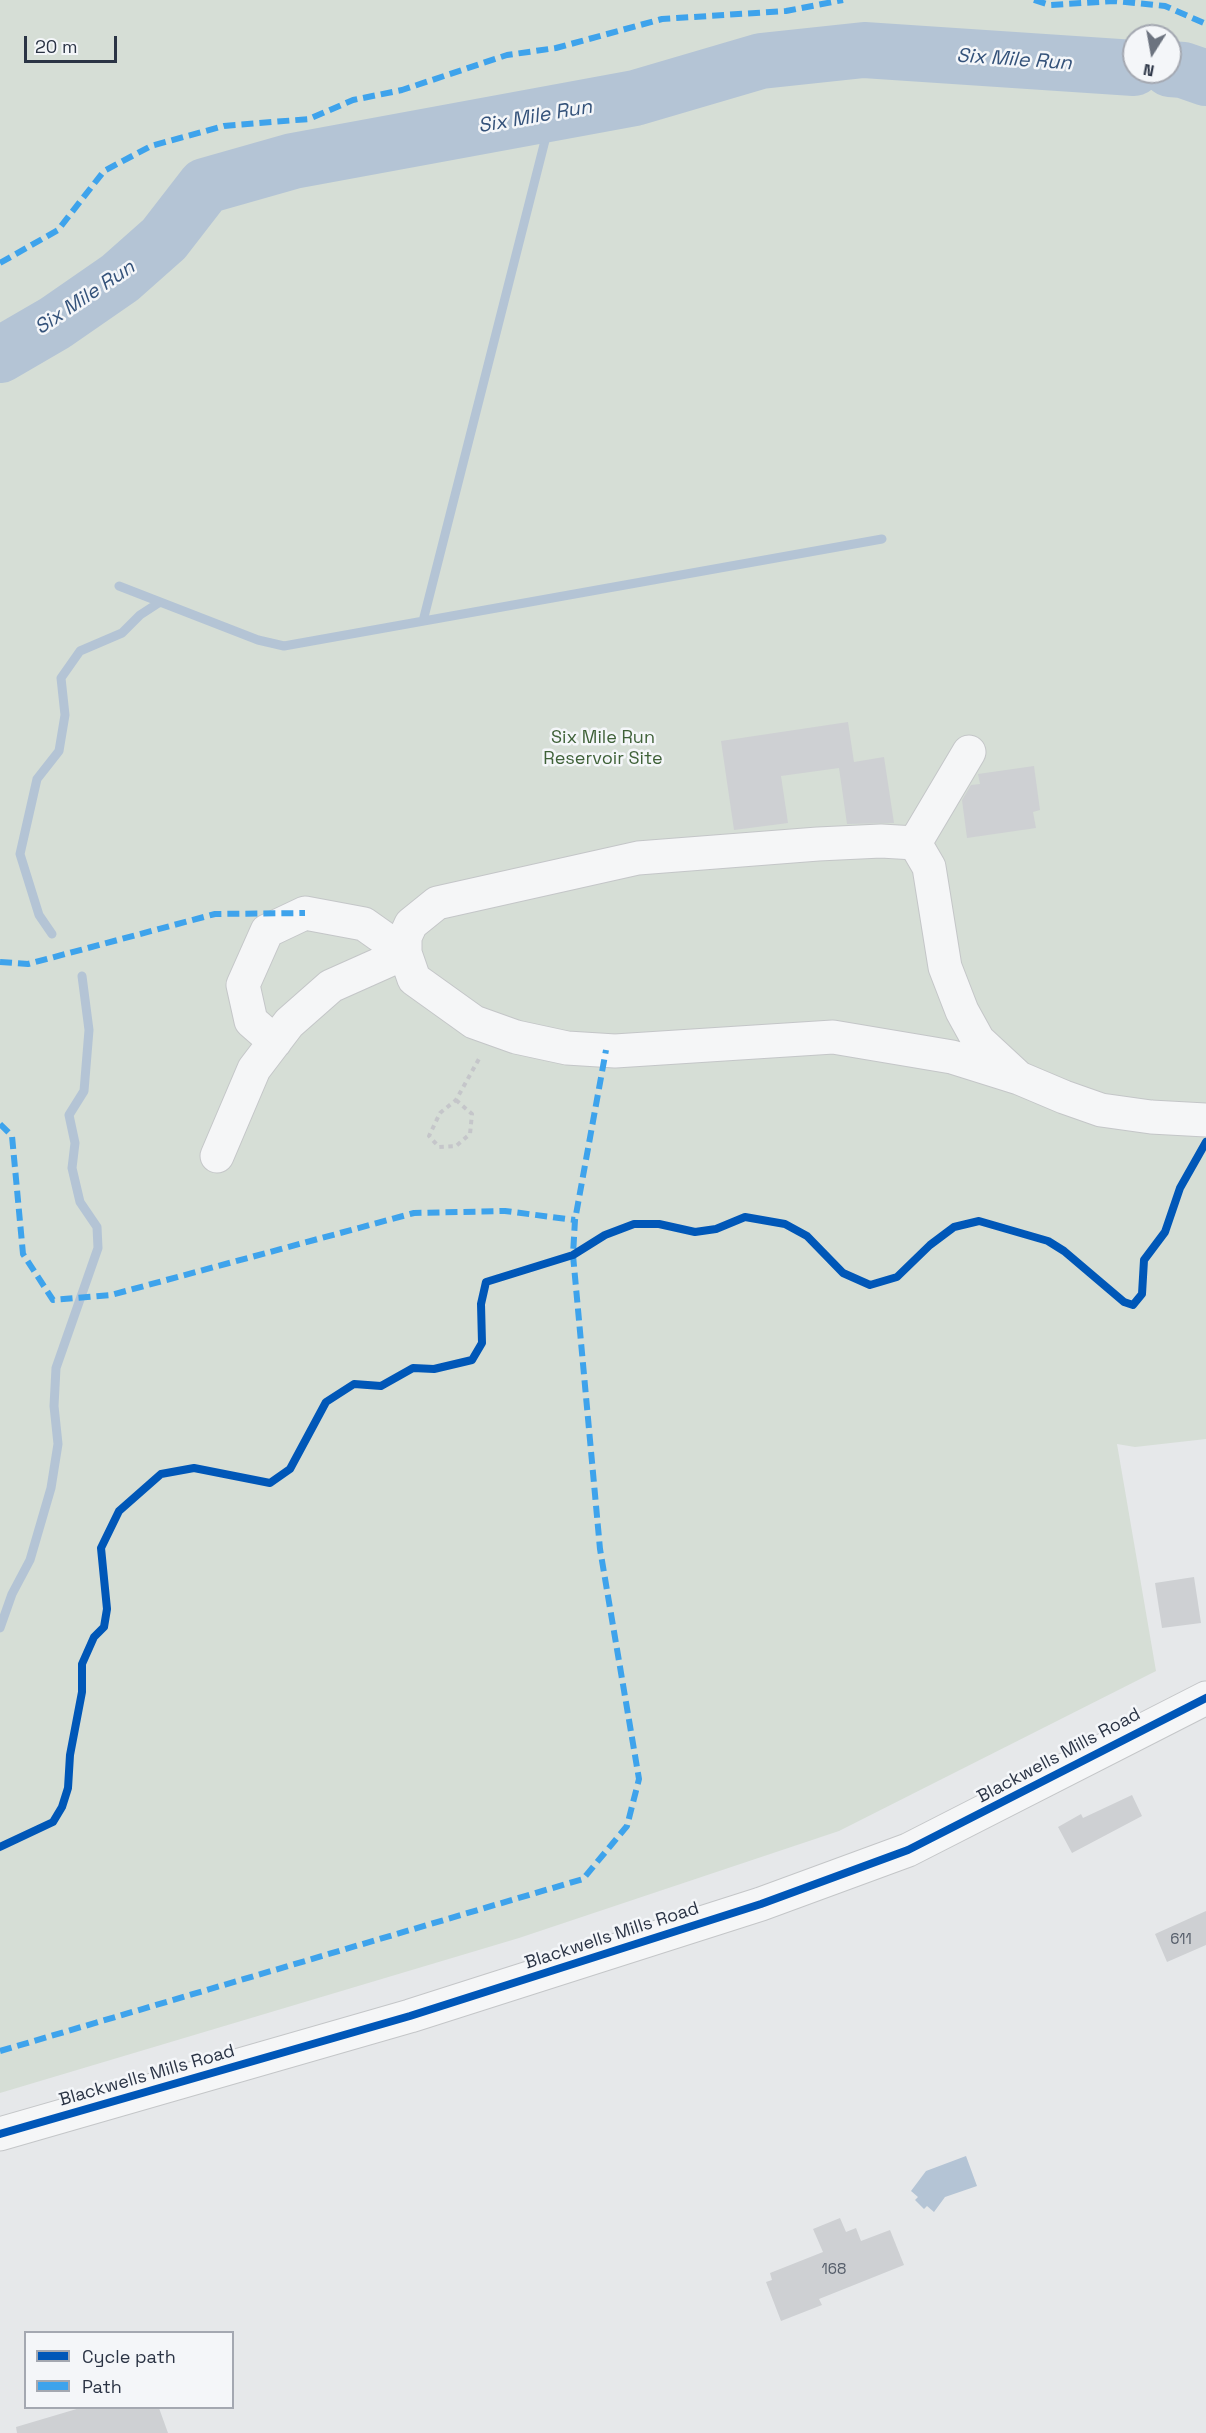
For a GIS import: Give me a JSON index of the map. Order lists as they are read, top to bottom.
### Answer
{
  "streets": {
    "street": ["Blackwells Mills Road"]
  },
  "water": ["Six Mile Run"],
  "parks": ["Six Mile Run Reservoir Site"],
  "house_numbers": ["611", "168"],
  "legend": ["Cycle path", "Path"],
  "scale_bar": "20 m",
  "north": "bottom"
}
